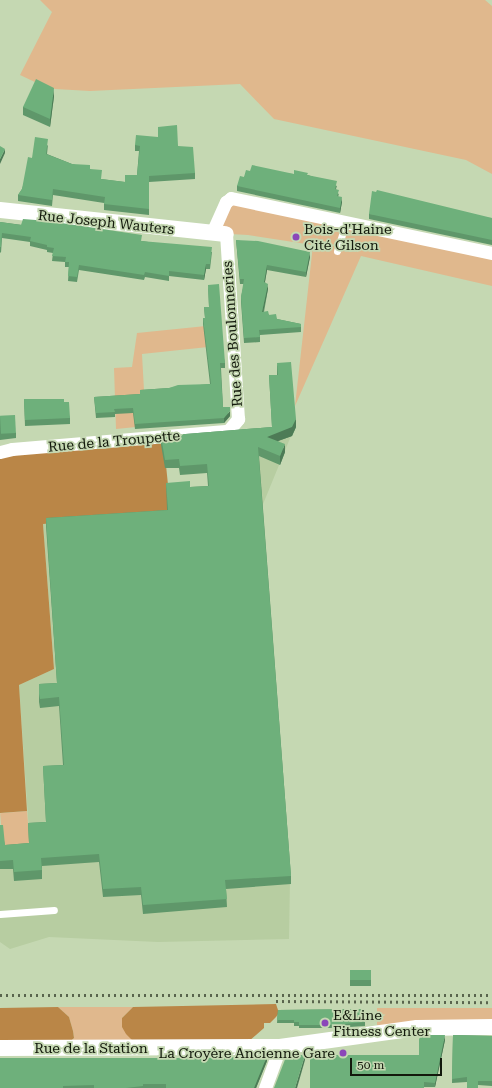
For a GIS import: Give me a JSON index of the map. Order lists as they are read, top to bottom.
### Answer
{
  "streets": {
    "street": [
      "Rue Joseph Wauters",
      "Rue des Boulonneries",
      "Rue de la Troupette",
      "Rue de la Station"
    ]
  },
  "crossings": [
    ["Rue Joseph Wauters", "Rue des Boulonneries"],
    ["Rue des Boulonneries", "Rue de la Troupette"]
  ],
  "places": ["Bois-d'Haine Cité Gilson", "E&Line Fitness Center", "La Croyère Ancienne Gare"],
  "scale_bar": "50 m"
}
